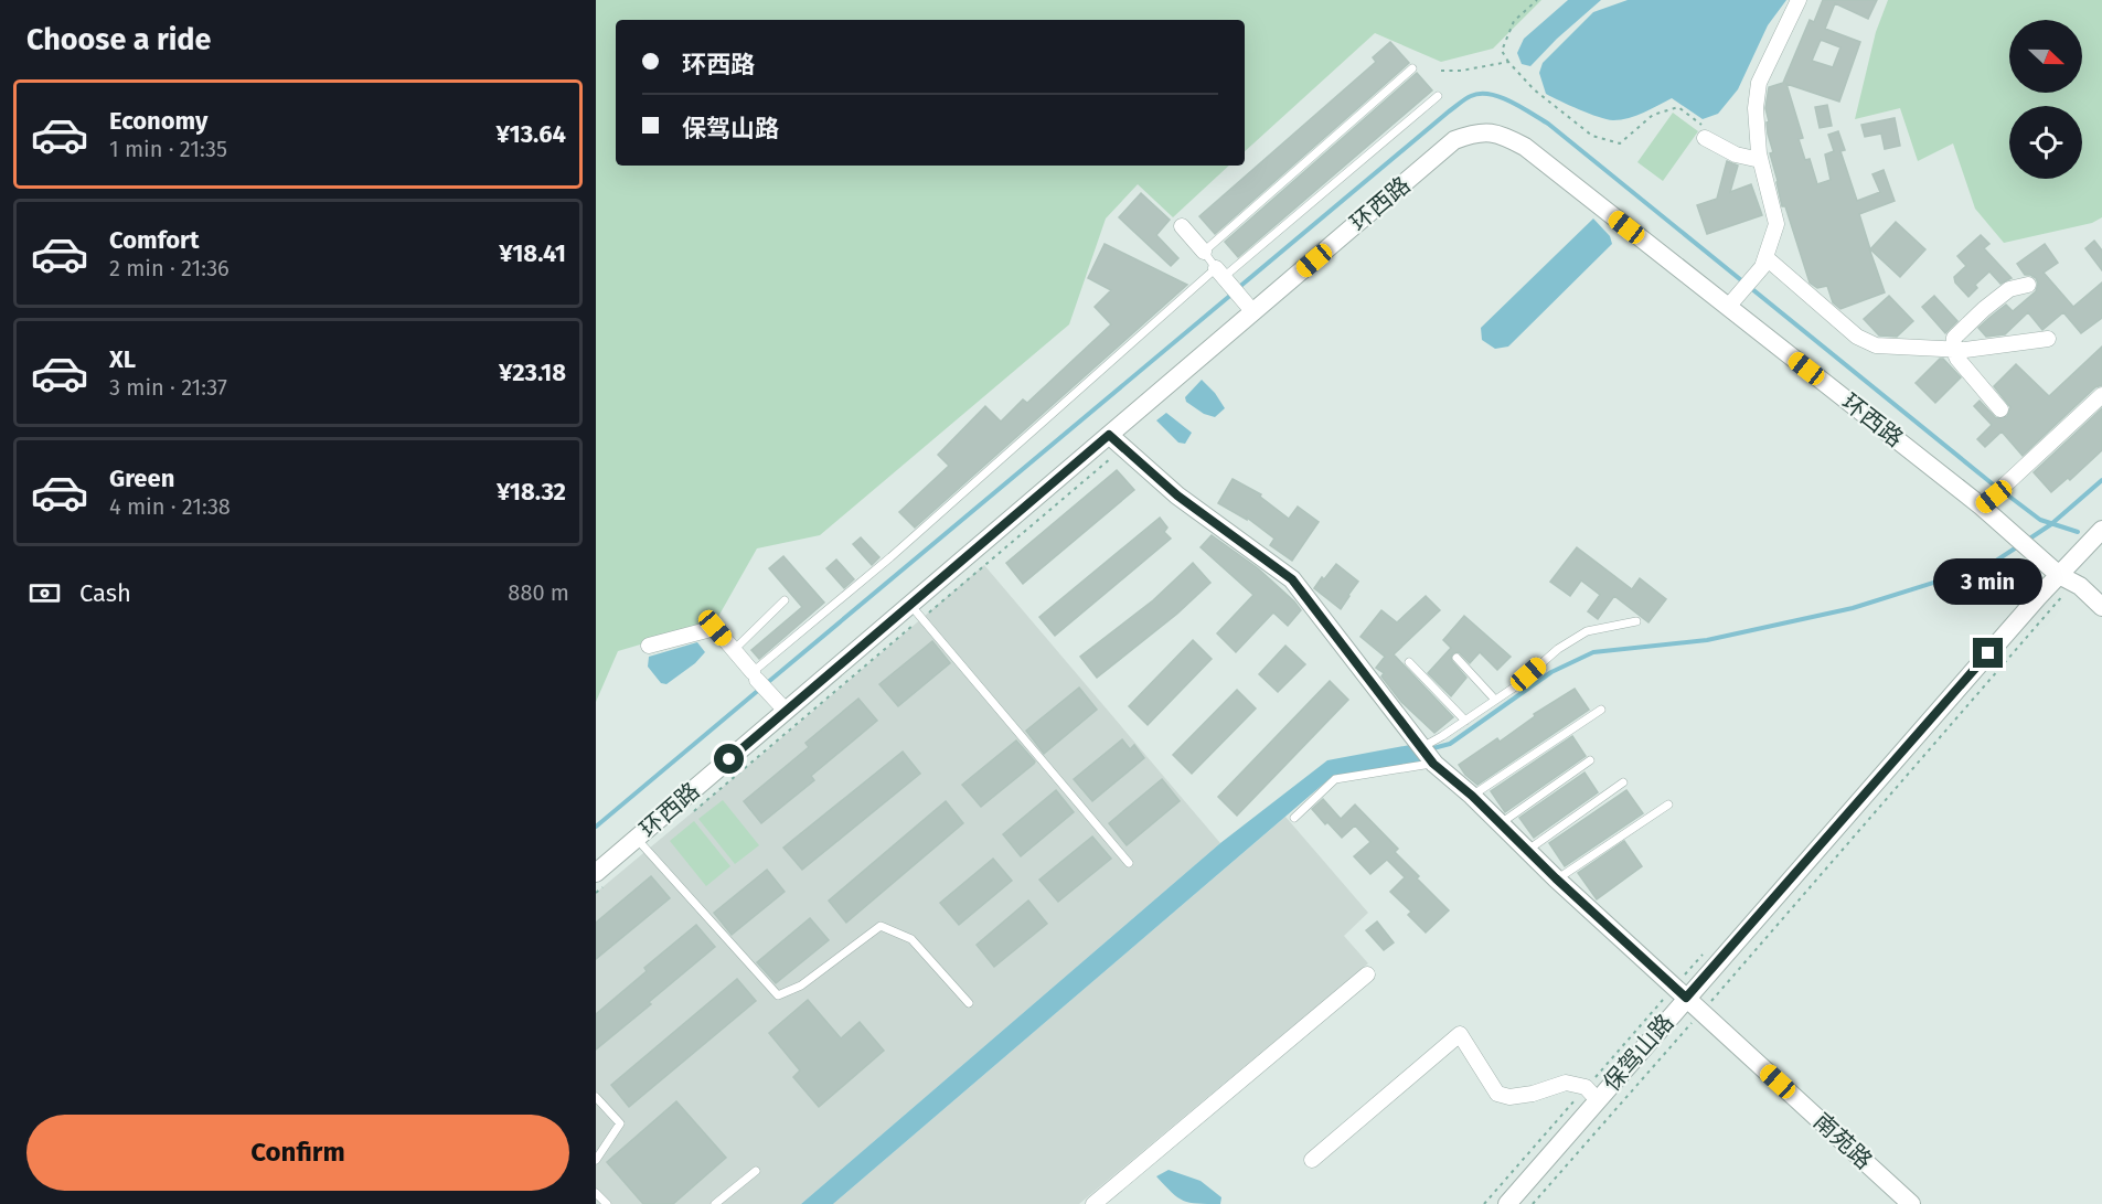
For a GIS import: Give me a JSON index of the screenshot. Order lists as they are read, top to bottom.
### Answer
{
  "streets": {
    "street": ["环西路", "保驾山路", "南苑路"]
  },
  "crossings": [
    ["环西路", "保驾山路"],
    ["环西路", "南苑路"],
    ["保驾山路", "南苑路"]
  ],
  "north": "right",
  "page": {
    "heading": "Choose a ride",
    "banner": ["环西路", "保驾山路"],
    "list": [
      {
        "name": "Economy",
        "note": "1 min · 21:35",
        "value": "¥13.64"
      },
      {
        "name": "Comfort",
        "note": "2 min · 21:36",
        "value": "¥18.41"
      },
      {
        "name": "XL",
        "note": "3 min · 21:37",
        "value": "¥23.18"
      },
      {
        "name": "Green",
        "note": "4 min · 21:38",
        "value": "¥18.32"
      }
    ],
    "pay": ["Cash", "880 m"],
    "bubble": "3 min",
    "buttons": "Confirm"
  }
}
